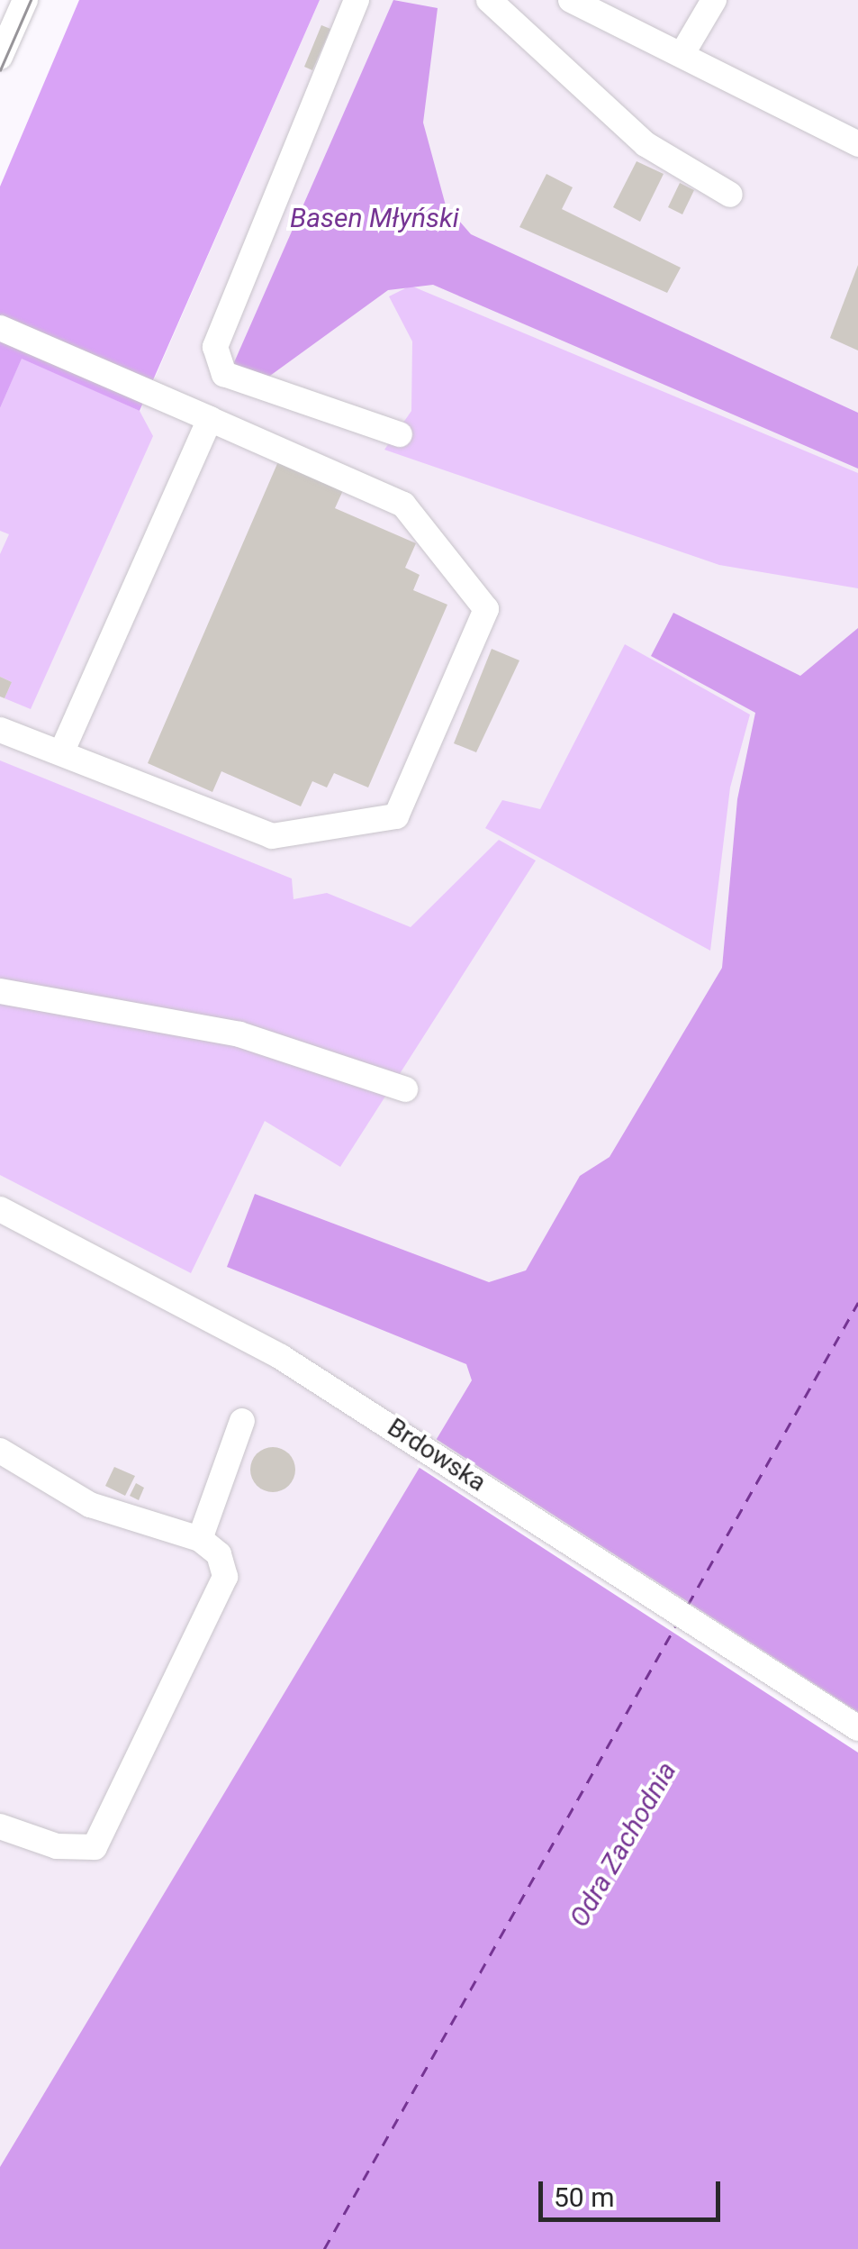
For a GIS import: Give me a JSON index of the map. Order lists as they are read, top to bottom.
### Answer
{
  "streets": {
    "street": ["Brdowska"]
  },
  "water": ["Basen Młyński", "Odra Zachodnia"],
  "scale_bar": "50 m"
}
